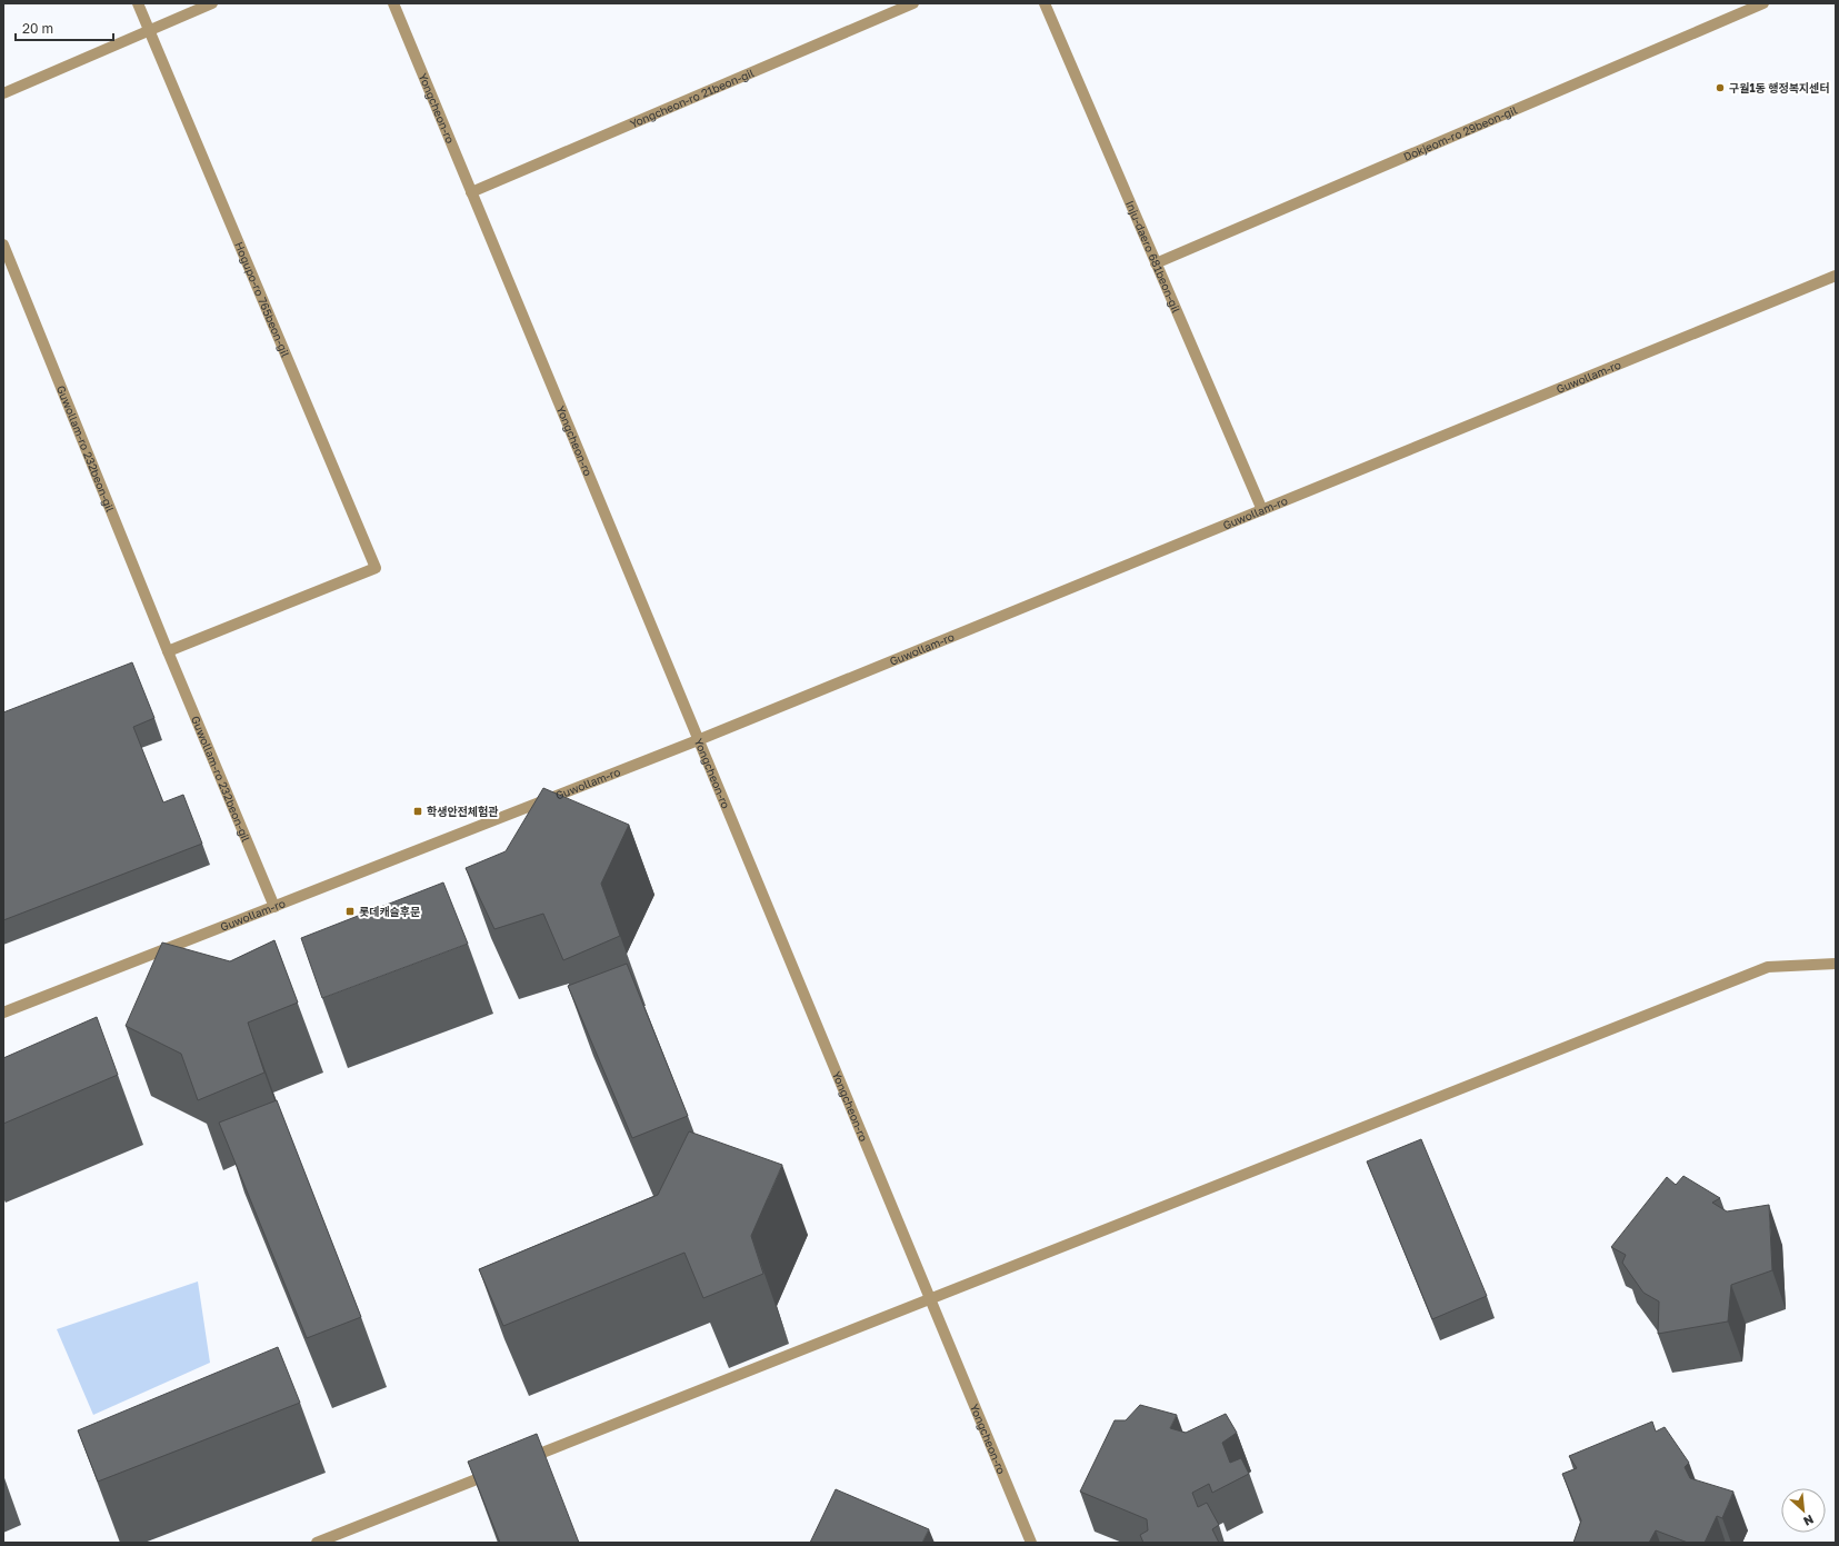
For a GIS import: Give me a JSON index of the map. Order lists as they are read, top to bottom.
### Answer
{
  "streets": {
    "street": [
      "Yongcheon-ro 21beon-gil",
      "Yongcheon-ro",
      "Dokjeom-ro 29beon-gil",
      "Inju-daero 681beon-gil",
      "Hogupo-ro 765beon-gil",
      "Guwollam-ro",
      "Guwollam-ro 232beon-gil"
    ]
  },
  "crossings": [
    ["Yongcheon-ro 21beon-gil", "Yongcheon-ro"],
    ["Yongcheon-ro", "Guwollam-ro"],
    ["Dokjeom-ro 29beon-gil", "Inju-daero 681beon-gil"],
    ["Inju-daero 681beon-gil", "Guwollam-ro"],
    ["Hogupo-ro 765beon-gil", "Guwollam-ro 232beon-gil"],
    ["Guwollam-ro", "Guwollam-ro 232beon-gil"]
  ],
  "places": {
    "other": ["구월1동 행정복지센터"],
    "transit": ["학생안전체험관", "롯데캐슬후문"]
  },
  "scale_bar": "20 m",
  "north": "bottom right"
}
